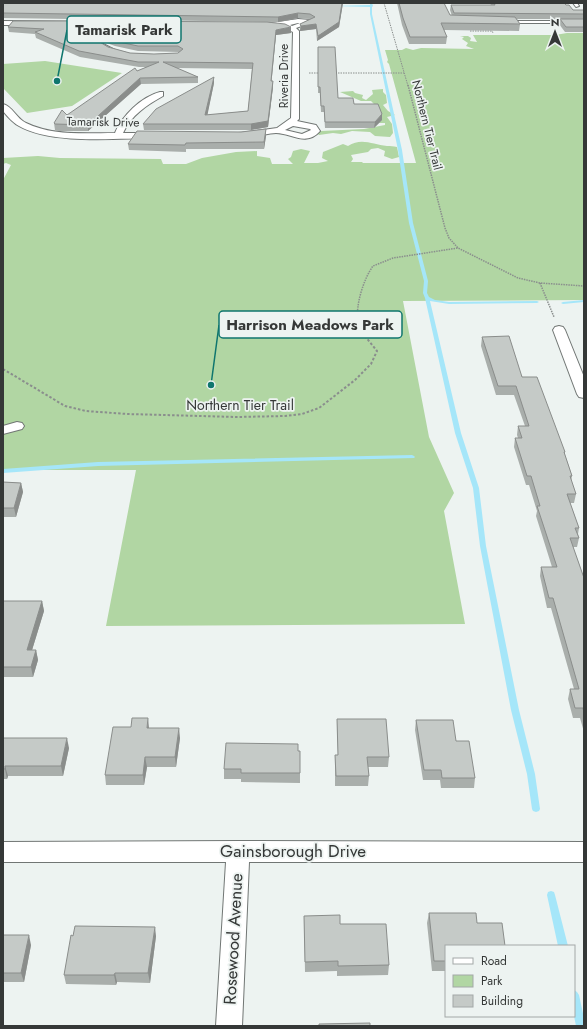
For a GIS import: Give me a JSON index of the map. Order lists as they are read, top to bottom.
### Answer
{
  "streets": {
    "street": [
      "Riveria Drive",
      "Tamarisk Drive",
      "Gainsborough Drive",
      "Rosewood Avenue"
    ],
    "path": ["Northern Tier Trail"]
  },
  "crossings": [
    ["Gainsborough Drive", "Rosewood Avenue"]
  ],
  "places": ["Tamarisk Park", "Harrison Meadows Park"],
  "legend": ["Road", "Park", "Building"],
  "north": "top"
}
